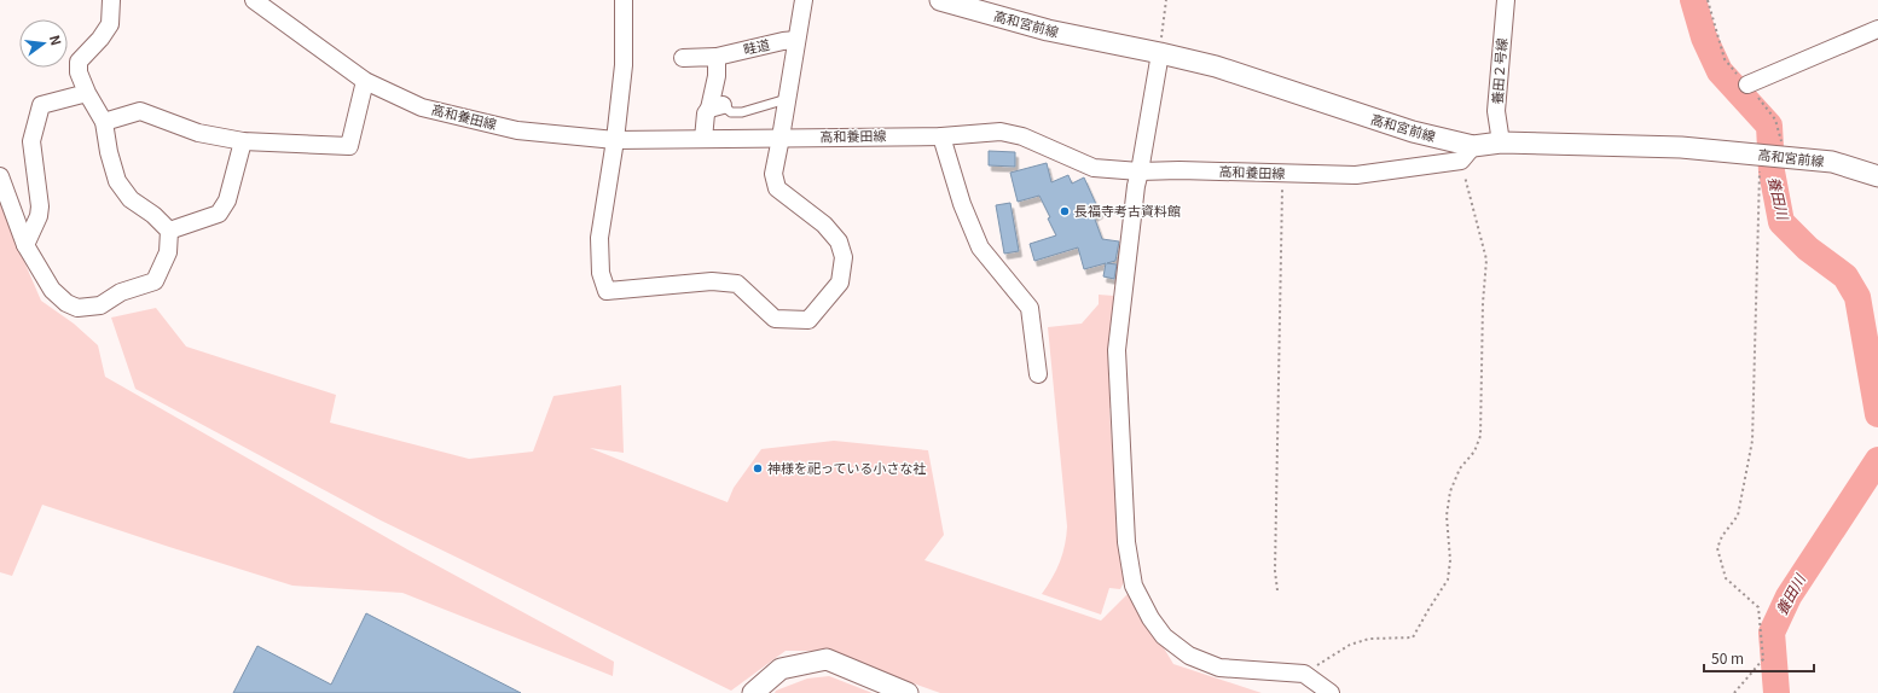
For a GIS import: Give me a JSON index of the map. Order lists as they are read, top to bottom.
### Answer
{
  "streets": {
    "street": [
      "高和宮前線",
      "畦道",
      "養田２号線",
      "高和養田線"
    ]
  },
  "crossings": [
    ["高和宮前線", "養田２号線"],
    ["高和宮前線", "高和養田線"]
  ],
  "water": ["養田川"],
  "places": ["長福寺考古資料館", "神様を祀っている小さな社"],
  "scale_bar": "50 m",
  "north": "right"
}
